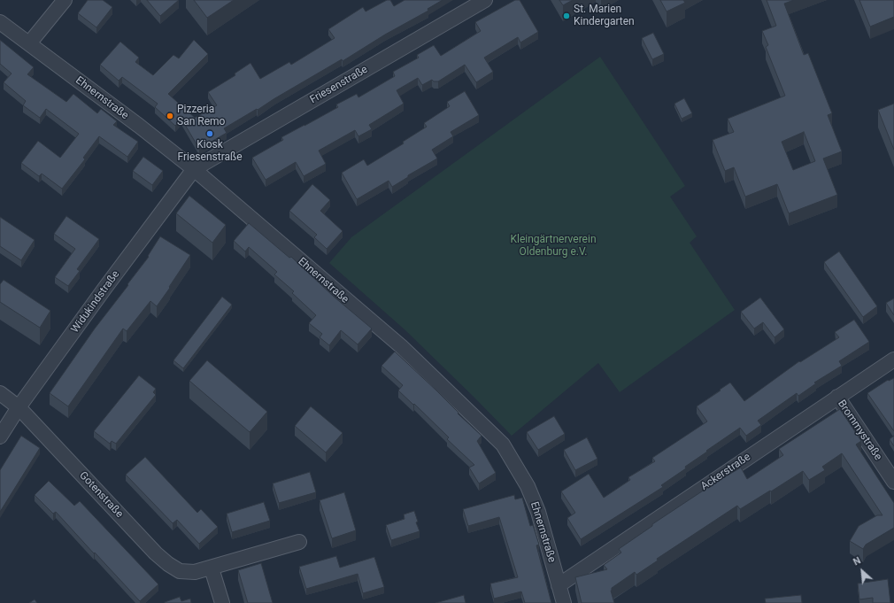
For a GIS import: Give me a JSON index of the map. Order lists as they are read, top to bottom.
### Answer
{
  "streets": {
    "street": [
      "Friesenstraße",
      "Ehnernstraße",
      "Widukindstraße",
      "Brommystraße",
      "Ackerstraße",
      "Gotenstraße"
    ]
  },
  "crossings": [
    ["Friesenstraße", "Ehnernstraße"],
    ["Friesenstraße", "Widukindstraße"],
    ["Ehnernstraße", "Widukindstraße"],
    ["Ehnernstraße", "Ackerstraße"],
    ["Widukindstraße", "Gotenstraße"],
    ["Brommystraße", "Ackerstraße"]
  ],
  "parks": ["Kleingärtnerverein Oldenburg e.V."],
  "places": ["St. Marien Kindergarten", "Pizzeria San Remo", "Kiosk Friesenstraße"],
  "north": "top left"
}
